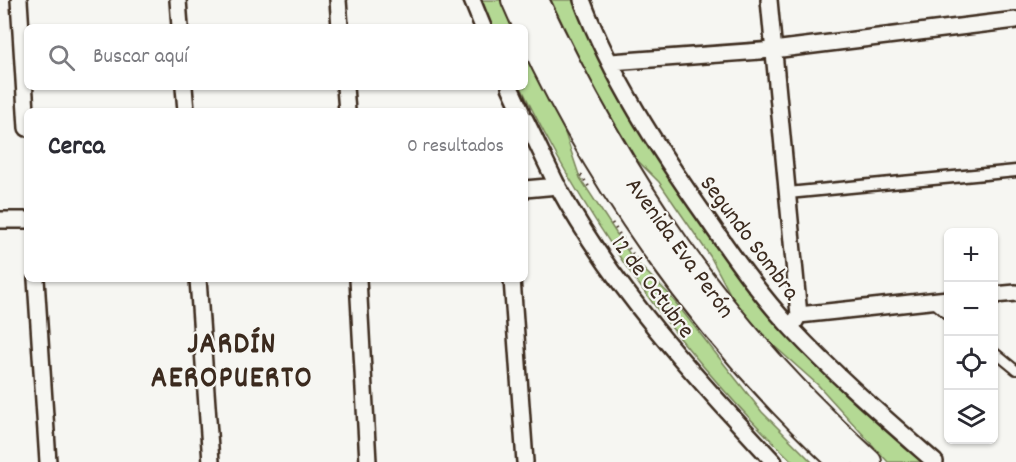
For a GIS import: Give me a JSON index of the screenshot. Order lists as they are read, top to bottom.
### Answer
{
  "streets": {
    "main road": ["Avenida Eva Perón"],
    "street": ["Segundo Sombra", "12 de Octubre"]
  },
  "districts": ["JARDÍN AEROPUERTO"],
  "page": {
    "search": "Buscar aquí",
    "heading": ["Cerca", "0 resultados"],
    "map_buttons": ["+", "−"]
  }
}
